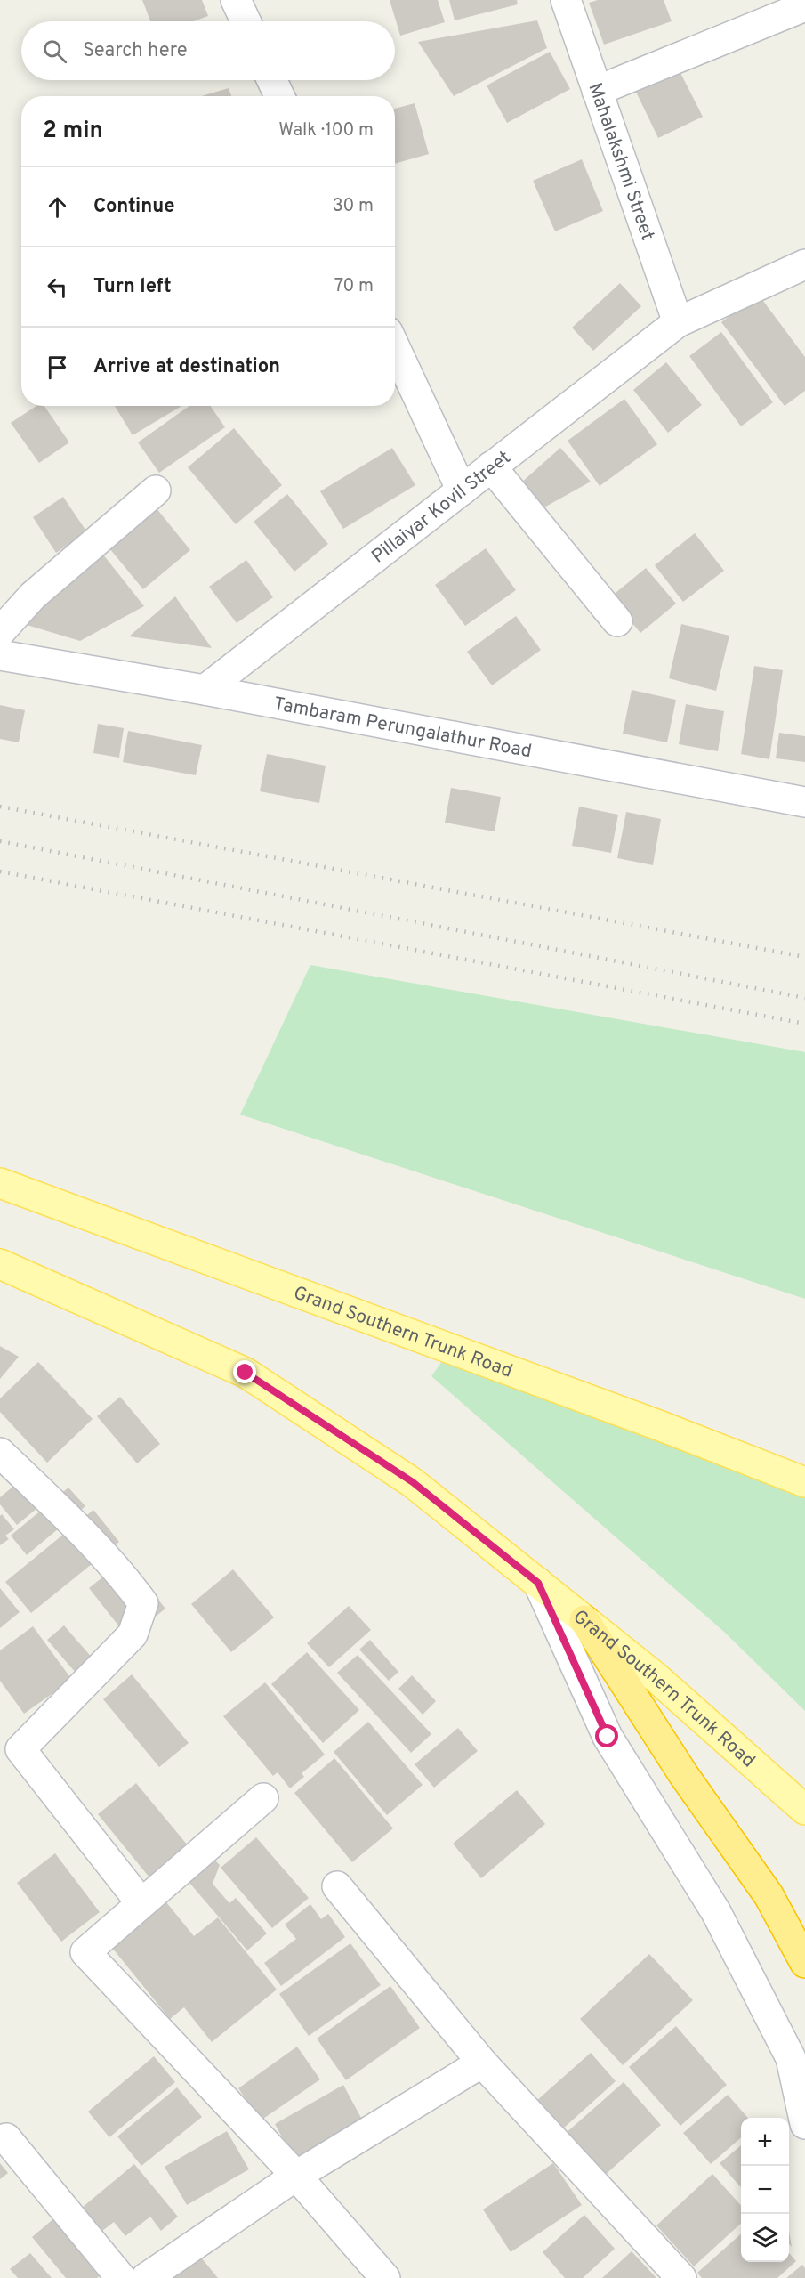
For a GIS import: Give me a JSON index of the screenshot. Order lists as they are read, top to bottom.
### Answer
{
  "streets": {
    "main road": ["Grand Southern Trunk Road"],
    "street": ["Mahalakshmi Street", "Pillaiyar Kovil Street", "Tambaram Perungalathur Road"]
  },
  "crossings": [
    ["Mahalakshmi Street", "Pillaiyar Kovil Street"],
    ["Pillaiyar Kovil Street", "Tambaram Perungalathur Road"]
  ],
  "page": {
    "search": "Search here",
    "heading": ["2 min", "Walk · 100 m"],
    "list": [
      ["Continue", "30 m"],
      ["Turn left", "70 m"],
      "Arrive at destination"
    ],
    "map_buttons": ["+", "−"]
  }
}
